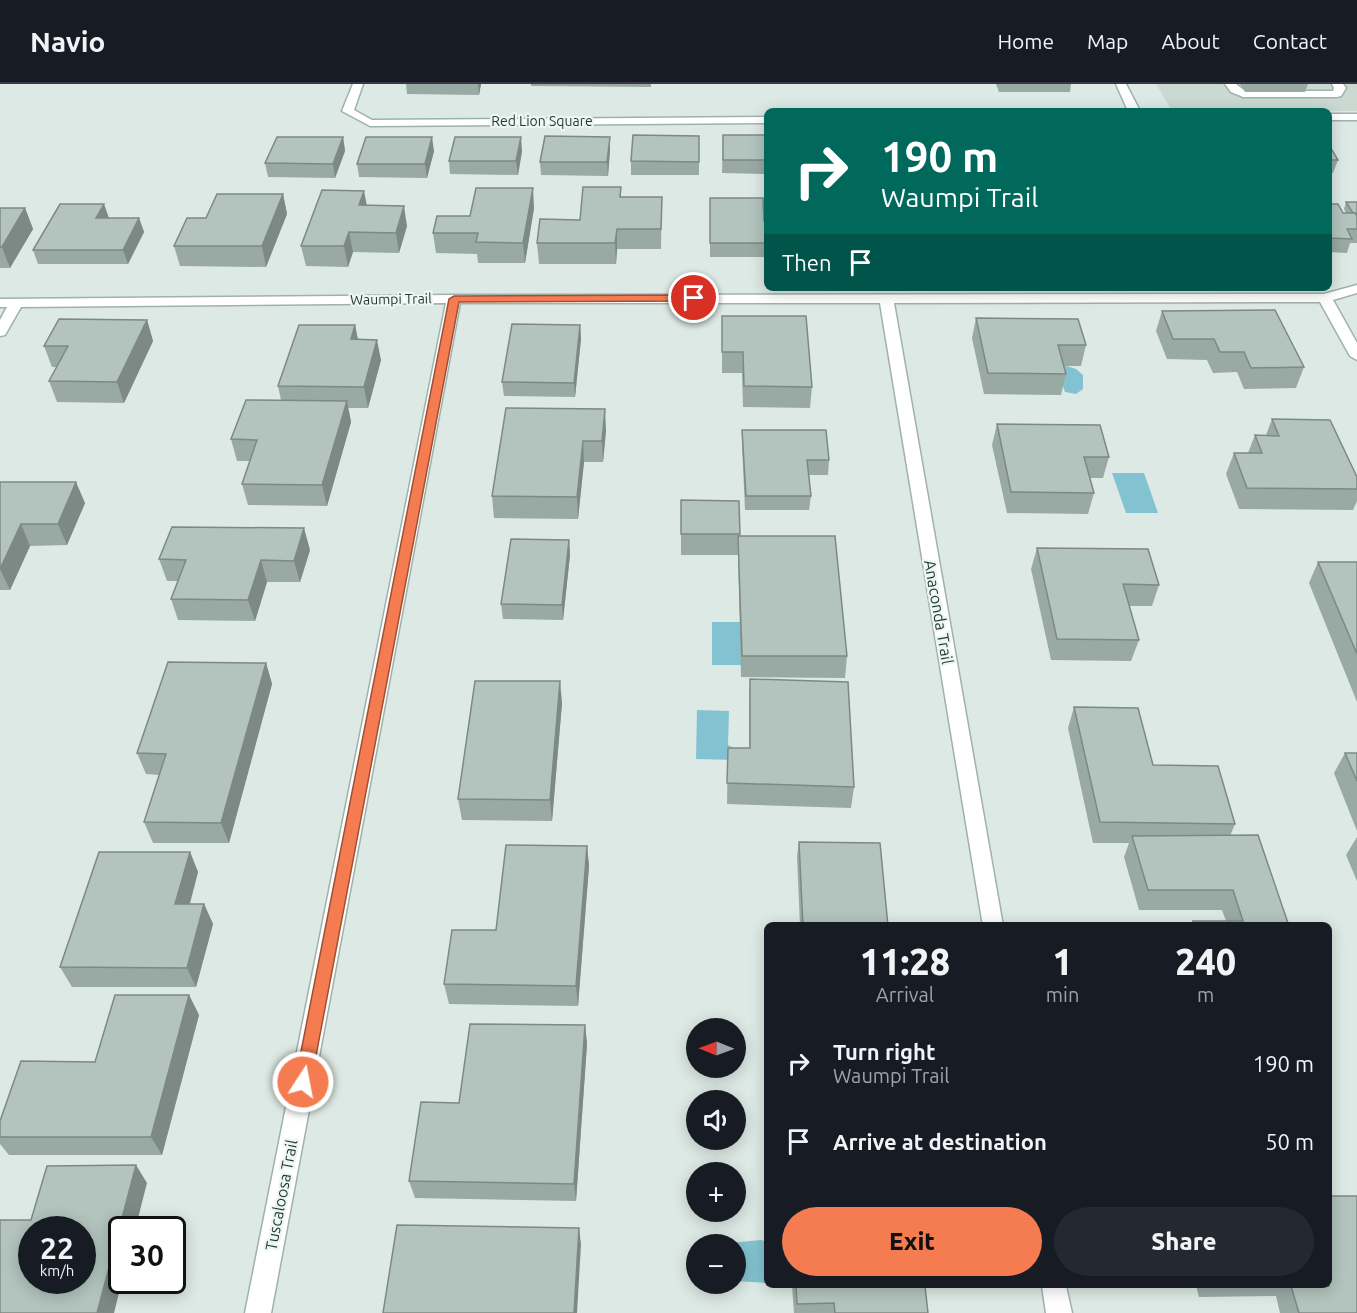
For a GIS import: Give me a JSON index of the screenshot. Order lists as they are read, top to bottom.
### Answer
{
  "streets": {
    "street": [
      "Red Lion Square",
      "Waumpi Trail",
      "Anaconda Trail",
      "Tuscaloosa Trail"
    ]
  },
  "crossings": [
    ["Waumpi Trail", "Anaconda Trail"],
    ["Waumpi Trail", "Tuscaloosa Trail"]
  ],
  "north": "left",
  "page": {
    "header": "Navio",
    "nav": [
      "Home",
      "Map",
      "About",
      "Contact"
    ],
    "turn": ["190 m", "Waumpi Trail"],
    "then": "Then",
    "eta": [
      "11:28",
      "Arrival",
      "1",
      "min",
      "240",
      "m"
    ],
    "map_buttons": ["+", "−"],
    "list": [
      {
        "name": "Turn right",
        "note": "Waumpi Trail",
        "value": "190 m"
      },
      {
        "name": "Arrive at destination",
        "value": "50 m"
      }
    ],
    "buttons": ["Exit", "Share"],
    "speed": "22 km/h",
    "limit": "30"
  }
}
